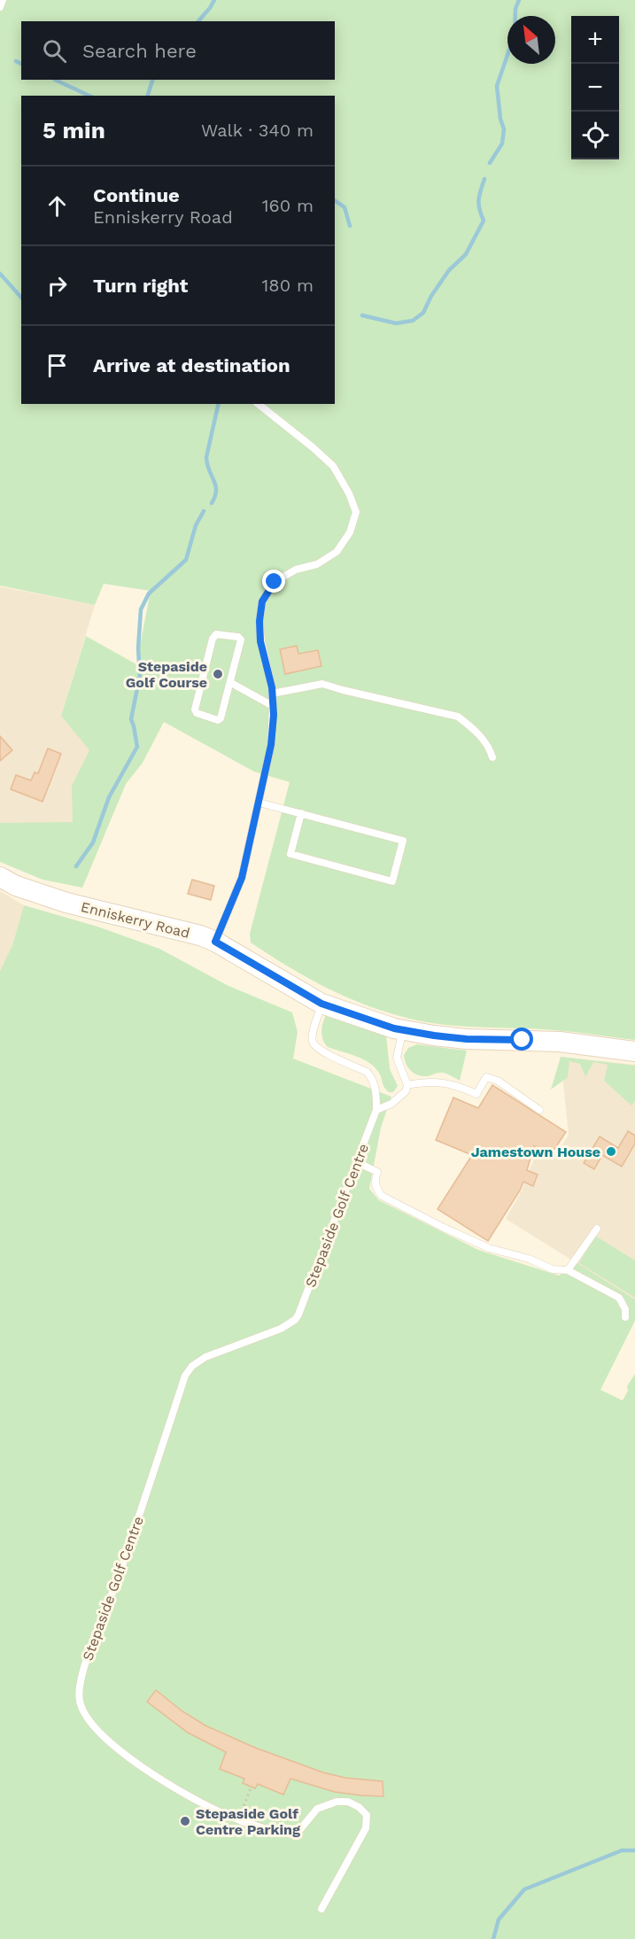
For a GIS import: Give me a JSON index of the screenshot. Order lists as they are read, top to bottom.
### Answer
{
  "streets": {
    "main road": ["Enniskerry Road"],
    "lane": ["Stepaside Golf Centre"]
  },
  "places": ["Stepaside Golf Course", "Jamestown House", "Stepaside Golf Centre Parking"],
  "north": "top left",
  "page": {
    "map_buttons": ["+", "−"],
    "search": "Search here",
    "heading": ["5 min", "Walk · 340 m"],
    "list": [
      ["Continue", "Enniskerry Road", "160 m"],
      ["Turn right", "180 m"],
      "Arrive at destination"
    ]
  }
}
